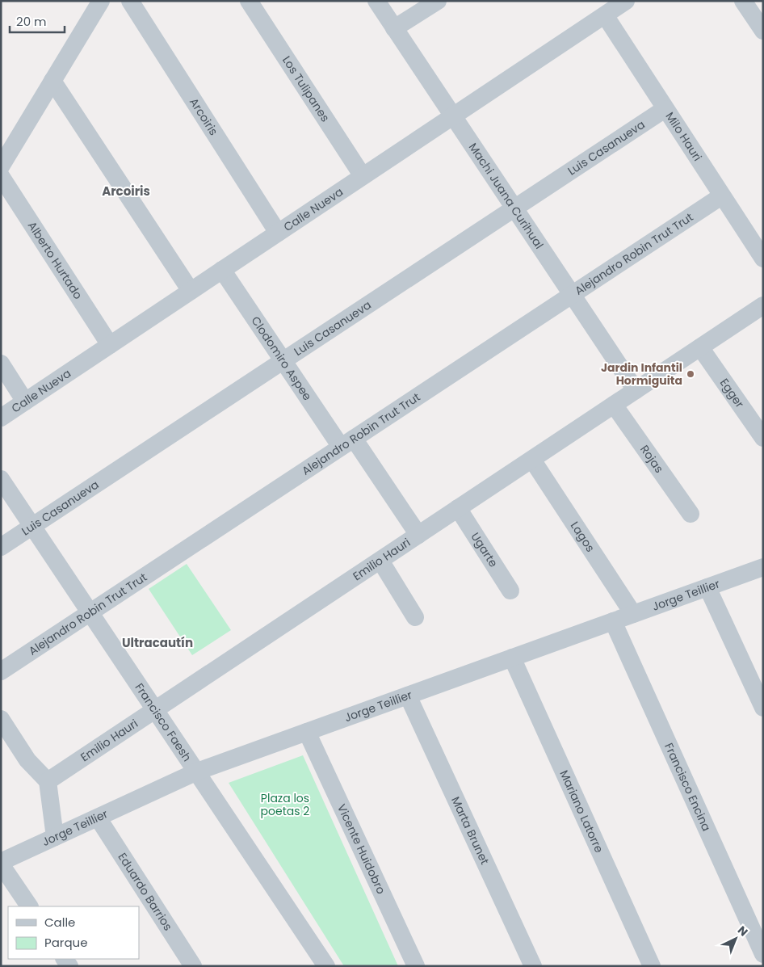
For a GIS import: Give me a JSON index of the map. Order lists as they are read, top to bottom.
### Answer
{
  "streets": {
    "street": [
      "Los Tulipanes",
      "Arcoiris",
      "Milo Hauri",
      "Luis Casanueva",
      "Machi Juana Curihual",
      "Calle Nueva",
      "Alejandro Robin Trut Trut",
      "Alberto Hurtado",
      "Clodomiro Aspee",
      "Egger",
      "Rojas",
      "Lagos",
      "Ugarte",
      "Emilio Hauri",
      "Jorge Teillier",
      "Francisco Faesh",
      "Francisco Encina",
      "Mariano Latorre",
      "Marta Brunet",
      "Vicente Huidobro",
      "Eduardo Barrios"
    ]
  },
  "crossings": [
    ["Los Tulipanes", "Calle Nueva"],
    ["Arcoiris", "Calle Nueva"],
    ["Milo Hauri", "Luis Casanueva"],
    ["Milo Hauri", "Calle Nueva"],
    ["Milo Hauri", "Alejandro Robin Trut Trut"],
    ["Luis Casanueva", "Machi Juana Curihual"],
    ["Luis Casanueva", "Clodomiro Aspee"],
    ["Luis Casanueva", "Francisco Faesh"],
    ["Machi Juana Curihual", "Calle Nueva"],
    ["Machi Juana Curihual", "Alejandro Robin Trut Trut"],
    ["Machi Juana Curihual", "Emilio Hauri"],
    ["Calle Nueva", "Alberto Hurtado"],
    ["Calle Nueva", "Clodomiro Aspee"],
    ["Alejandro Robin Trut Trut", "Clodomiro Aspee"],
    ["Alejandro Robin Trut Trut", "Francisco Faesh"],
    ["Clodomiro Aspee", "Emilio Hauri"],
    ["Egger", "Emilio Hauri"],
    ["Rojas", "Emilio Hauri"],
    ["Lagos", "Emilio Hauri"],
    ["Lagos", "Jorge Teillier"],
    ["Ugarte", "Emilio Hauri"],
    ["Emilio Hauri", "Francisco Faesh"],
    ["Jorge Teillier", "Francisco Faesh"],
    ["Jorge Teillier", "Francisco Encina"],
    ["Jorge Teillier", "Mariano Latorre"],
    ["Jorge Teillier", "Marta Brunet"],
    ["Jorge Teillier", "Vicente Huidobro"],
    ["Jorge Teillier", "Eduardo Barrios"]
  ],
  "districts": ["Arcoiris", "Ultracautín"],
  "parks": ["Plaza los poetas 2"],
  "places": ["Jardin Infantil Hormiguita"],
  "legend": ["Calle", "Parque"],
  "scale_bar": "20 m",
  "north": "top right"
}
